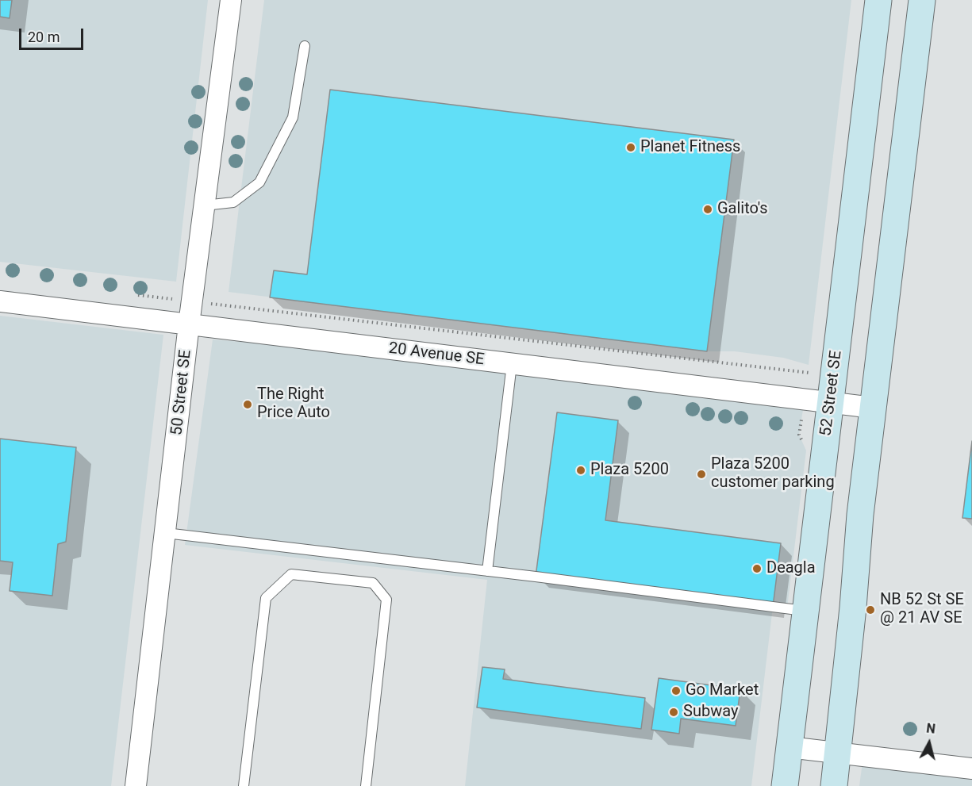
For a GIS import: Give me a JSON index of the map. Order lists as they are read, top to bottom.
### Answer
{
  "streets": {
    "main road": ["52 Street SE"],
    "street": ["20 Avenue SE", "50 Street SE"]
  },
  "crossings": [
    ["20 Avenue SE", "50 Street SE"],
    ["20 Avenue SE", "52 Street SE"]
  ],
  "places": [
    "Planet Fitness",
    "Galito's",
    "The Right Price Auto",
    "Plaza 5200",
    "Plaza 5200 customer parking",
    "Deagla",
    "NB 52 St SE @ 21 AV SE",
    "Go Market",
    "Subway"
  ],
  "scale_bar": "20 m",
  "north": "top"
}
